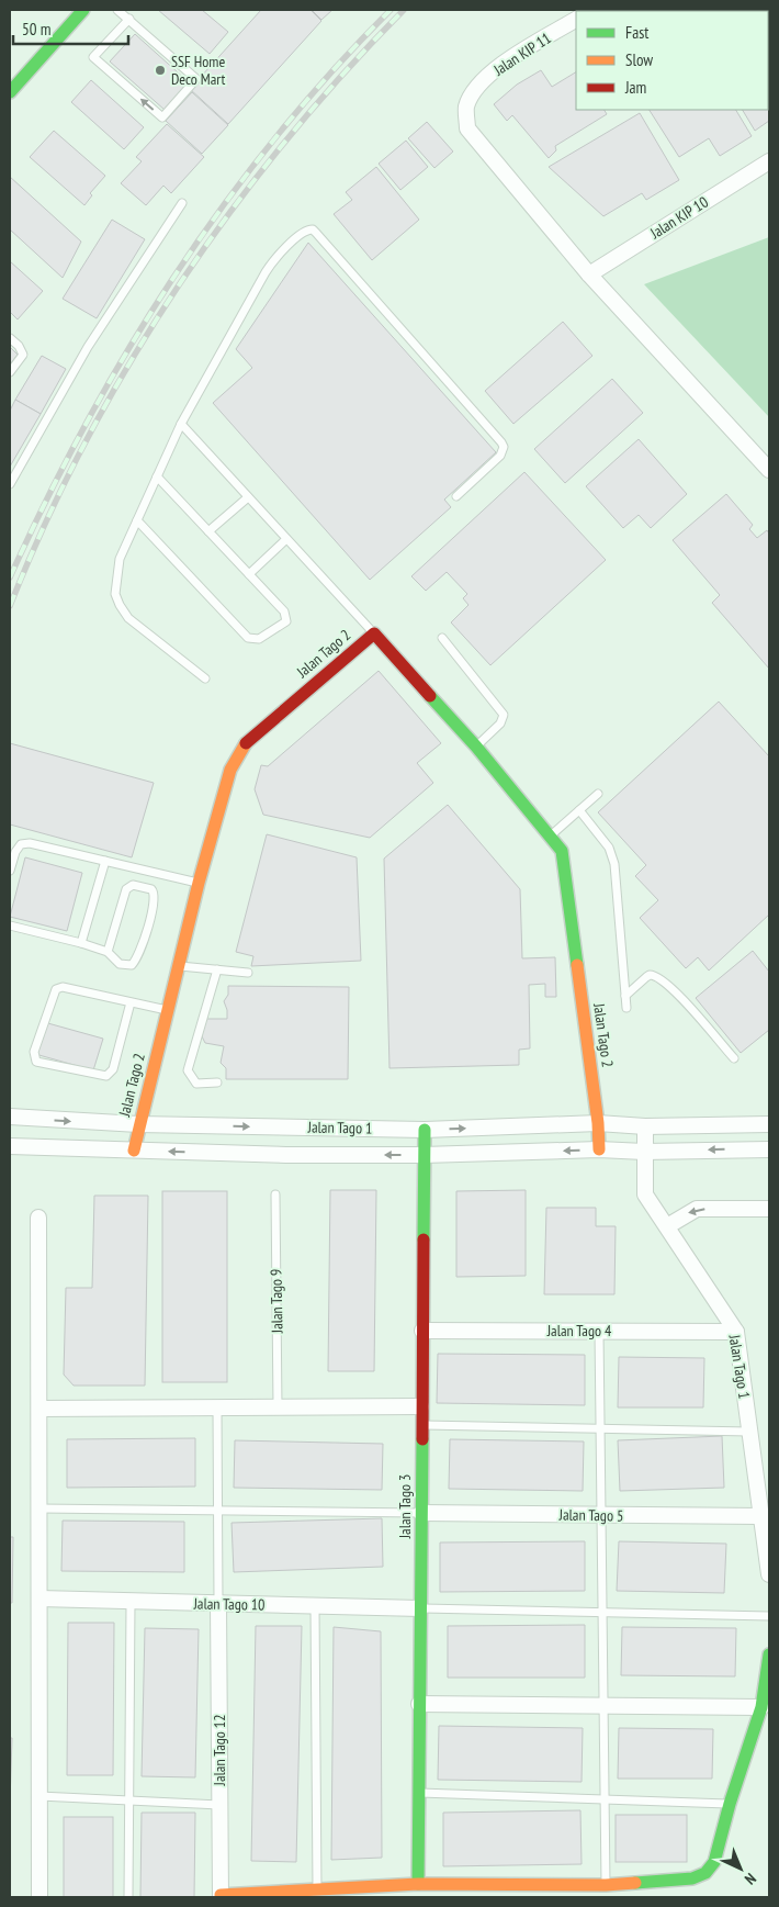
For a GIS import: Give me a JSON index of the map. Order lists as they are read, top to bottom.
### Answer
{
  "streets": {
    "street": [
      "Jalan KIP 11",
      "Jalan KIP 10",
      "Jalan Tago 2",
      "Jalan Tago 1",
      "Jalan Tago 4",
      "Jalan Tago 3",
      "Jalan Tago 5",
      "Jalan Tago 10",
      "Jalan Tago 12"
    ],
    "lane": ["Jalan Tago 9"]
  },
  "crossings": [
    ["Jalan KIP 11", "Jalan KIP 10"],
    ["Jalan Tago 2", "Jalan Tago 1"],
    ["Jalan Tago 1", "Jalan Tago 4"],
    ["Jalan Tago 1", "Jalan Tago 3"],
    ["Jalan Tago 1", "Jalan Tago 5"],
    ["Jalan Tago 4", "Jalan Tago 3"],
    ["Jalan Tago 3", "Jalan Tago 5"],
    ["Jalan Tago 3", "Jalan Tago 10"],
    ["Jalan Tago 10", "Jalan Tago 12"]
  ],
  "places": ["SSF Home Deco Mart"],
  "legend": ["Fast", "Slow", "Jam"],
  "scale_bar": "50 m",
  "north": "bottom right"
}
